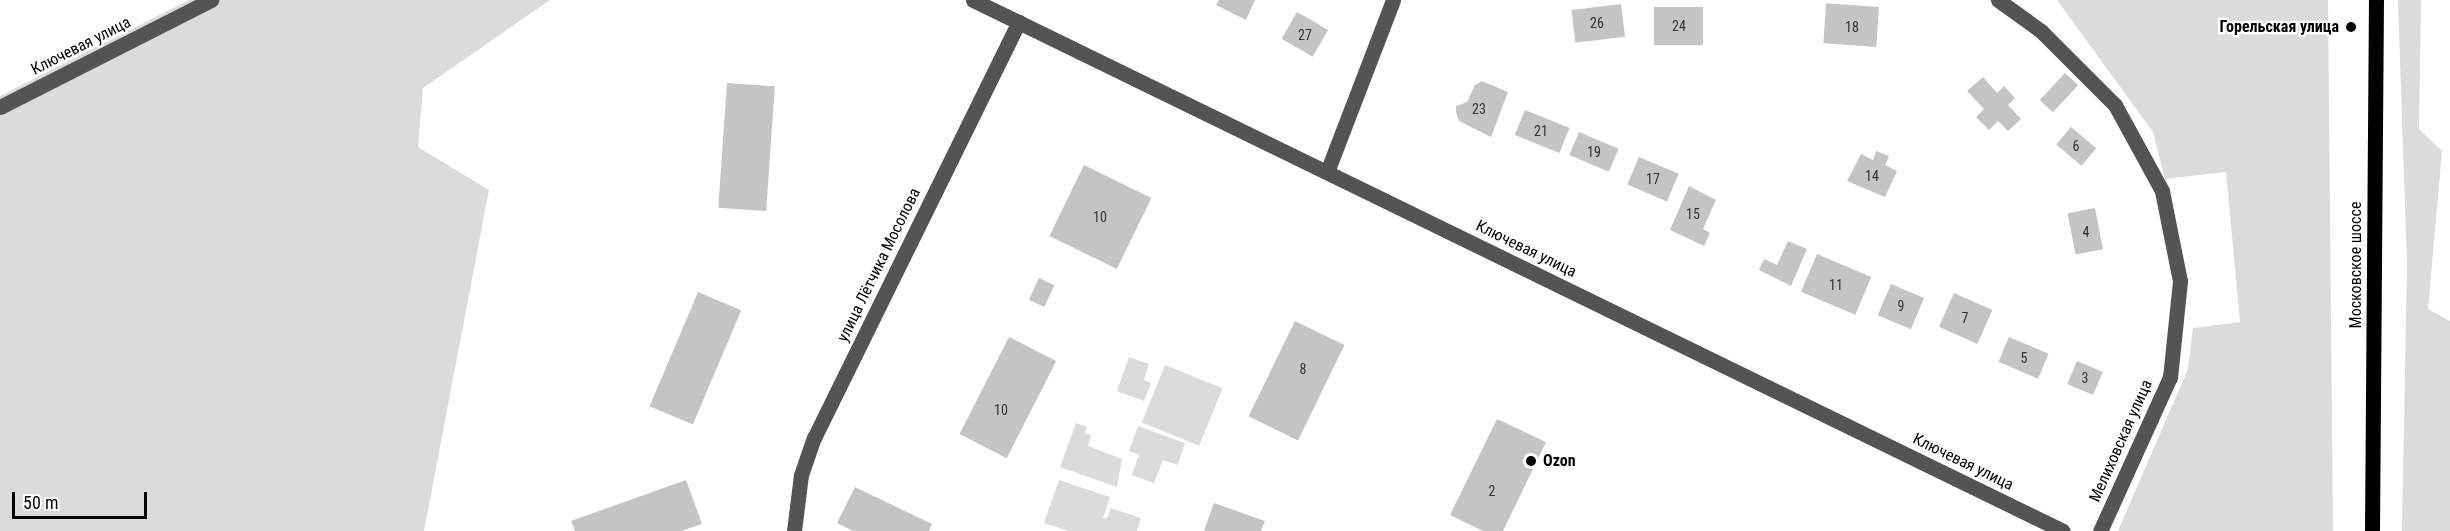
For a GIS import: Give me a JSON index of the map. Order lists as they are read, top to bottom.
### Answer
{
  "streets": {
    "main road": ["Московское шоссе"],
    "street": ["Ключевая улица", "улица Лётчика Мосолова", "Мелиховская улица"]
  },
  "crossings": [
    ["Ключевая улица", "улица Лётчика Мосолова"]
  ],
  "places": ["Горельская улица", "Ozon"],
  "house_numbers": [
    "26",
    "24",
    "18",
    "27",
    "23",
    "21",
    "6",
    "19",
    "14",
    "17",
    "15",
    "10",
    "4",
    "11",
    "9",
    "7",
    "5",
    "8",
    "3",
    "10",
    "2"
  ],
  "scale_bar": "50 m"
}
